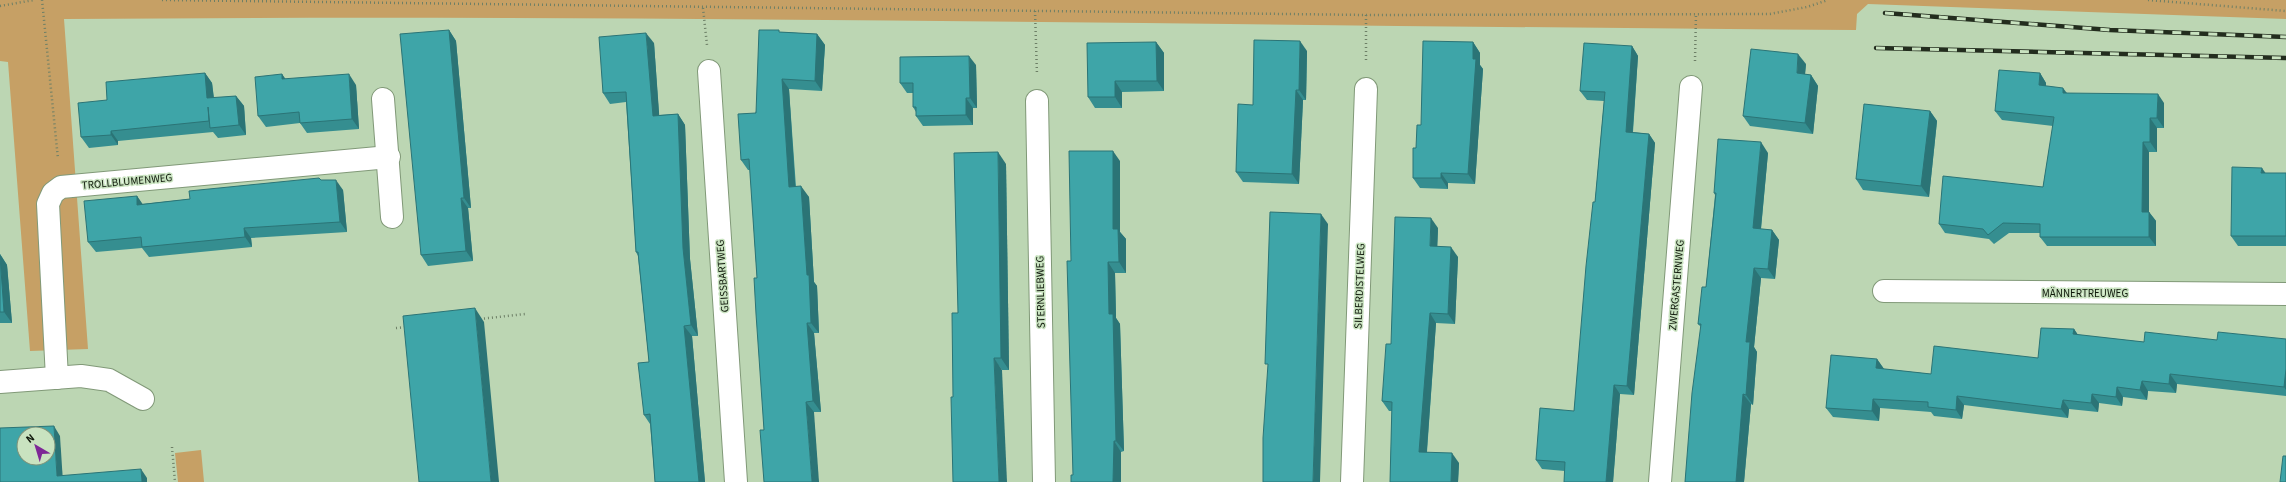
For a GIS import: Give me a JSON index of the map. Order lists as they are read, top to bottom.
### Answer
{
  "streets": {
    "street": [
      "TROLLBLUMENWEG",
      "GEISSBARTWEG",
      "ZWERGASTERNWEG",
      "SILBERDISTELWEG",
      "STERNLIEBWEG",
      "MÄNNERTREUWEG"
    ]
  },
  "north": "top left"
}
